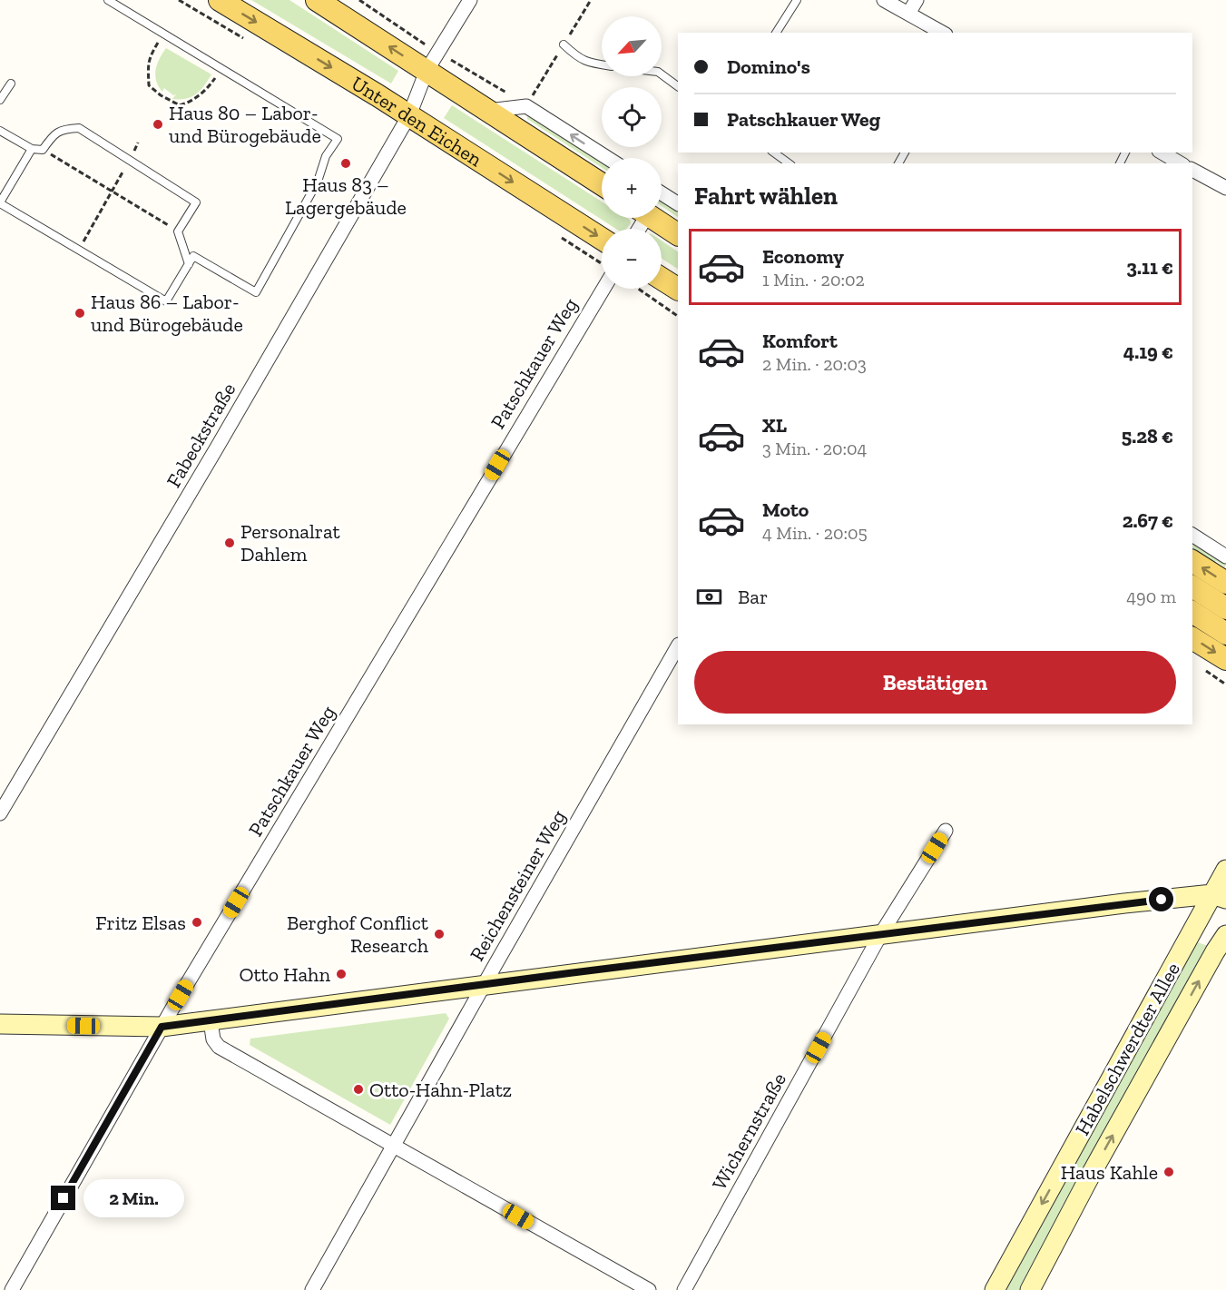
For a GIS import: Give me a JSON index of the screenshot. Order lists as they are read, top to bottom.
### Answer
{
  "streets": {
    "main road": ["Unter den Eichen", "Habelschwerdter Allee"],
    "street": [
      "Patschkauer Weg",
      "Fabeckstraße",
      "Reichensteiner Weg",
      "Wichernstraße"
    ]
  },
  "crossings": [
    ["Unter den Eichen", "Fabeckstraße"]
  ],
  "places": [
    "Haus 80 – Labor- und Bürogebäude",
    "Haus 83 – Lagergebäude",
    "Haus 86 – Labor- und Bürogebäude",
    "Personalrat Dahlem",
    "Fritz Elsas",
    "Berghof Conflict Research",
    "Otto Hahn",
    "Otto-Hahn-Platz",
    "Haus Kahle"
  ],
  "north": "bottom left",
  "page": {
    "map_buttons": ["+", "−"],
    "banner": ["Domino's", "Patschkauer Weg"],
    "heading": "Fahrt wählen",
    "list": [
      {
        "name": "Economy",
        "note": "1 Min. · 20:02",
        "value": "3.11 €"
      },
      {
        "name": "Komfort",
        "note": "2 Min. · 20:03",
        "value": "4.19 €"
      },
      {
        "name": "XL",
        "note": "3 Min. · 20:04",
        "value": "5.28 €"
      },
      {
        "name": "Moto",
        "note": "4 Min. · 20:05",
        "value": "2.67 €"
      }
    ],
    "pay": ["Bar", "490 m"],
    "buttons": "Bestätigen",
    "bubble": "2 Min."
  }
}
